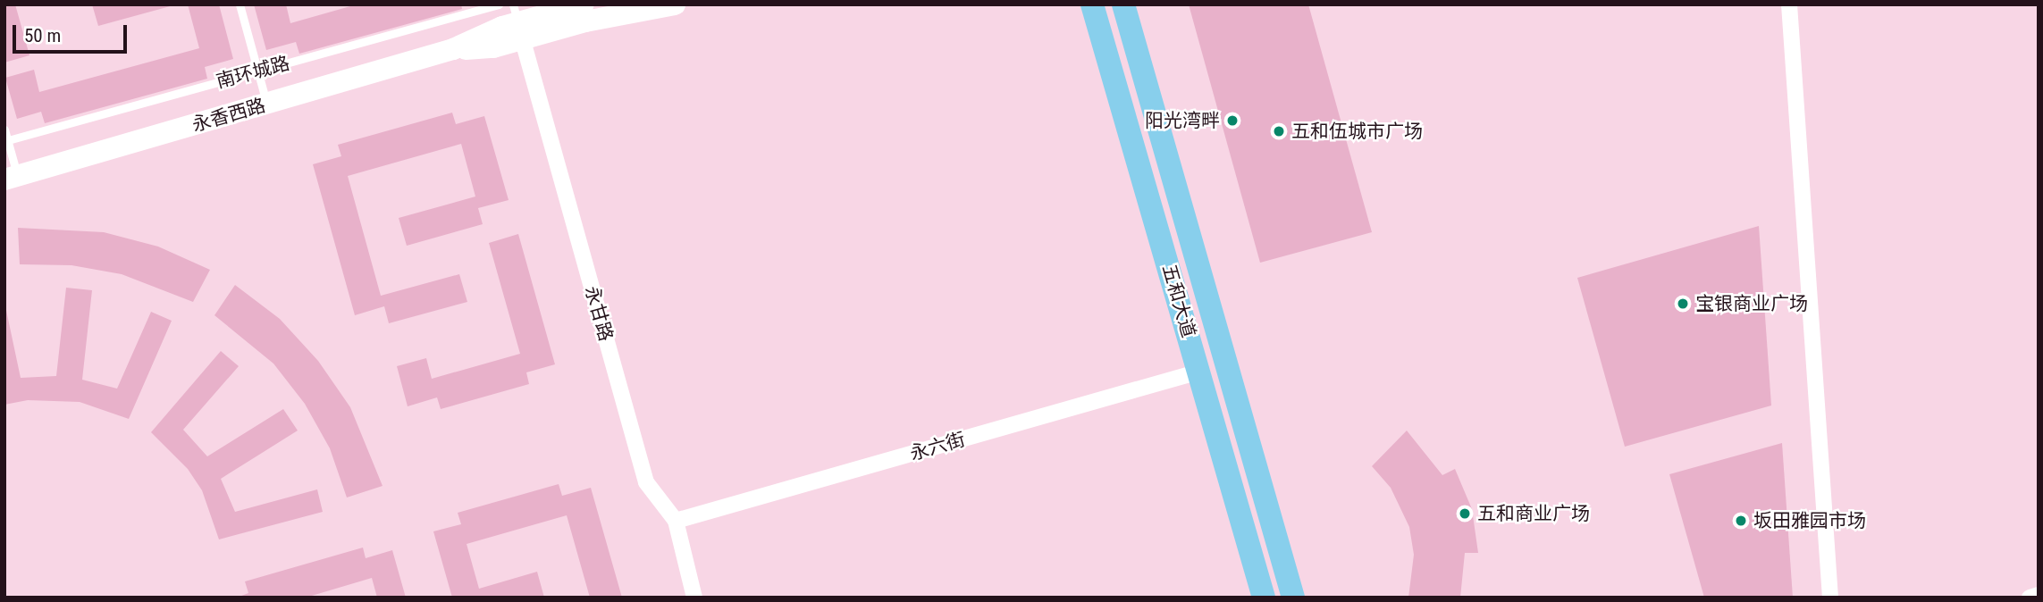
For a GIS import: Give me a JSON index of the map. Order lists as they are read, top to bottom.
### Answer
{
  "streets": {
    "main road": ["永香西路", "五和大道"],
    "street": ["永甘路", "永六街"],
    "lane": ["南环城路"]
  },
  "crossings": [
    ["永香西路", "永甘路"],
    ["五和大道", "永六街"],
    ["永甘路", "永六街"]
  ],
  "places": [
    "阳光湾畔",
    "五和伍城市广场",
    "宝银商业广场",
    "五和商业广场",
    "坂田雅园市场"
  ],
  "scale_bar": "50 m"
}
